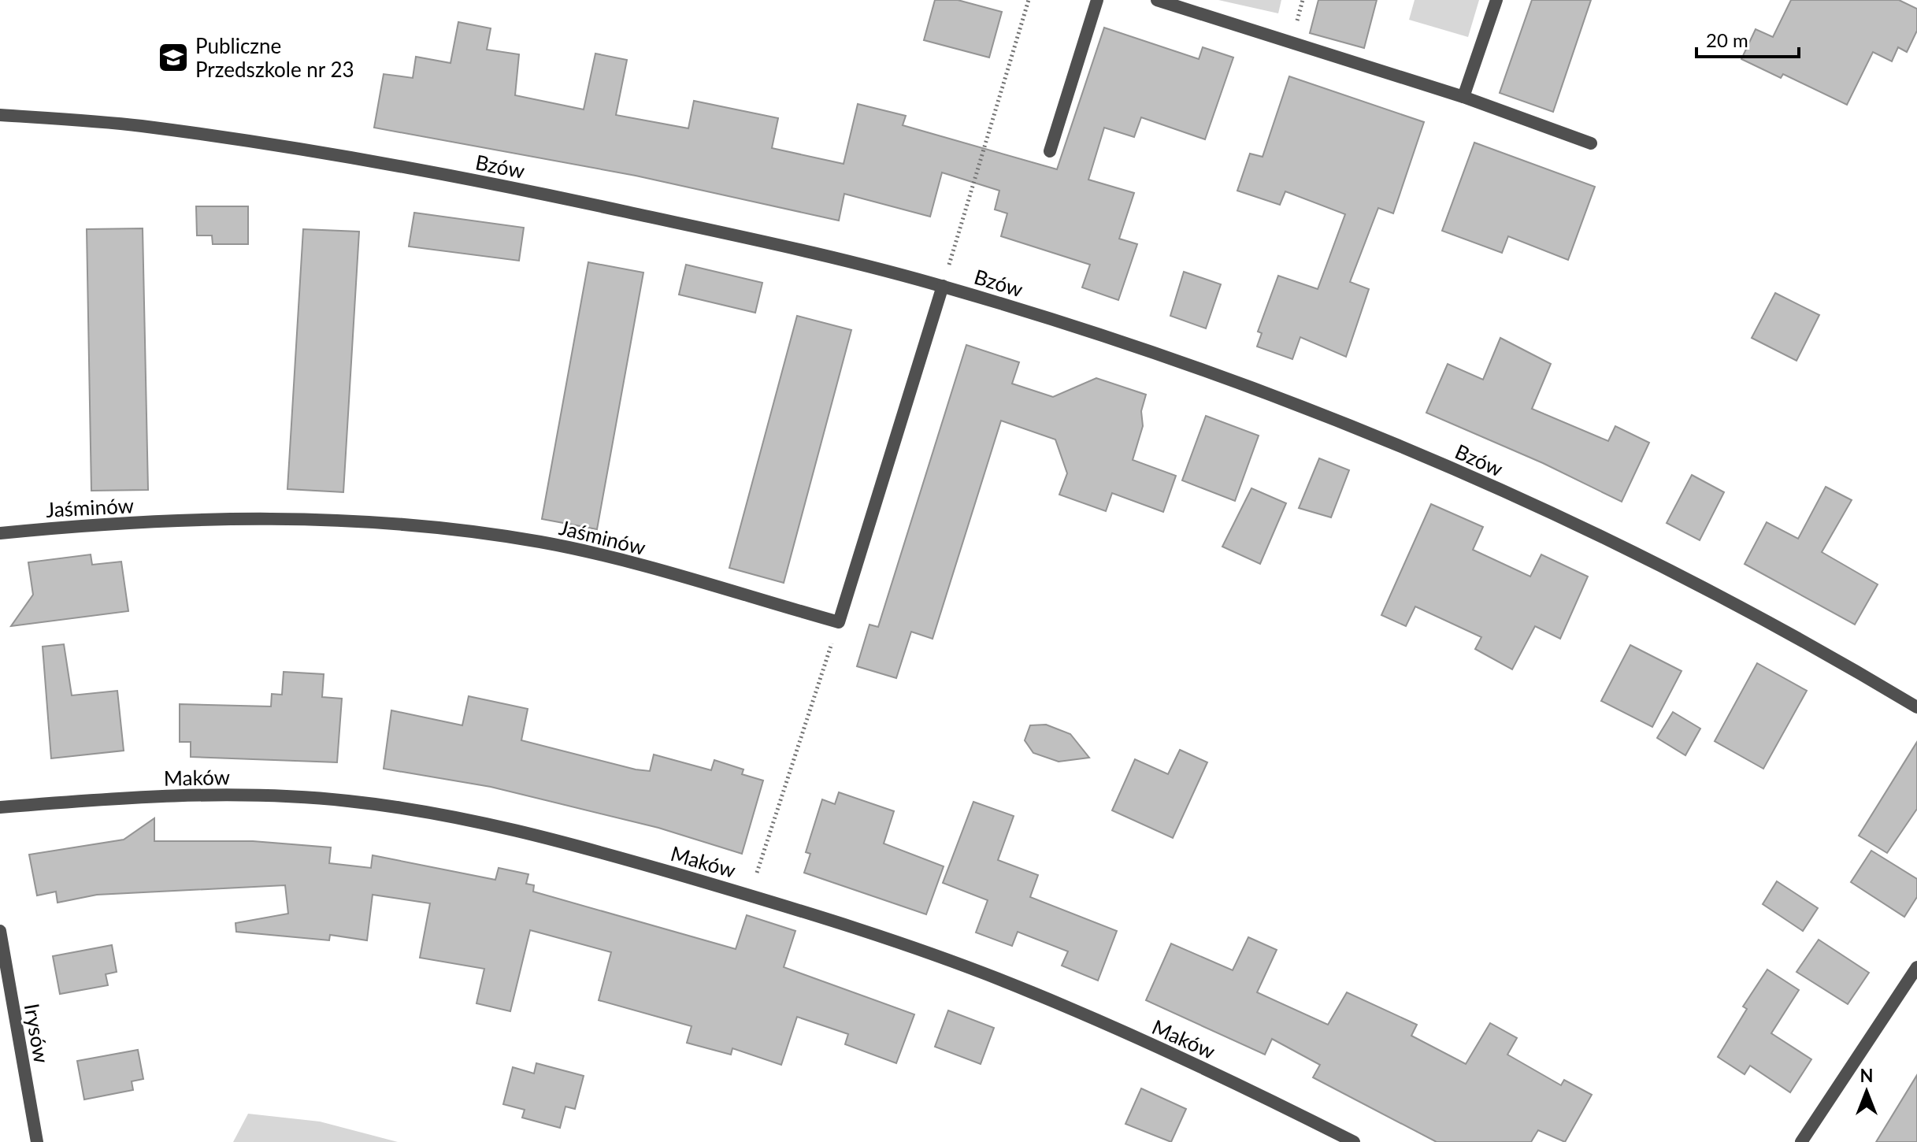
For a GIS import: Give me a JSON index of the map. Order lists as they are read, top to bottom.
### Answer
{
  "streets": {
    "street": [
      "Bzów",
      "Jaśminów",
      "Maków",
      "Irysów"
    ]
  },
  "places": {
    "school or university": ["Publiczne Przedszkole nr 23"]
  },
  "scale_bar": "20 m",
  "north": "top"
}
